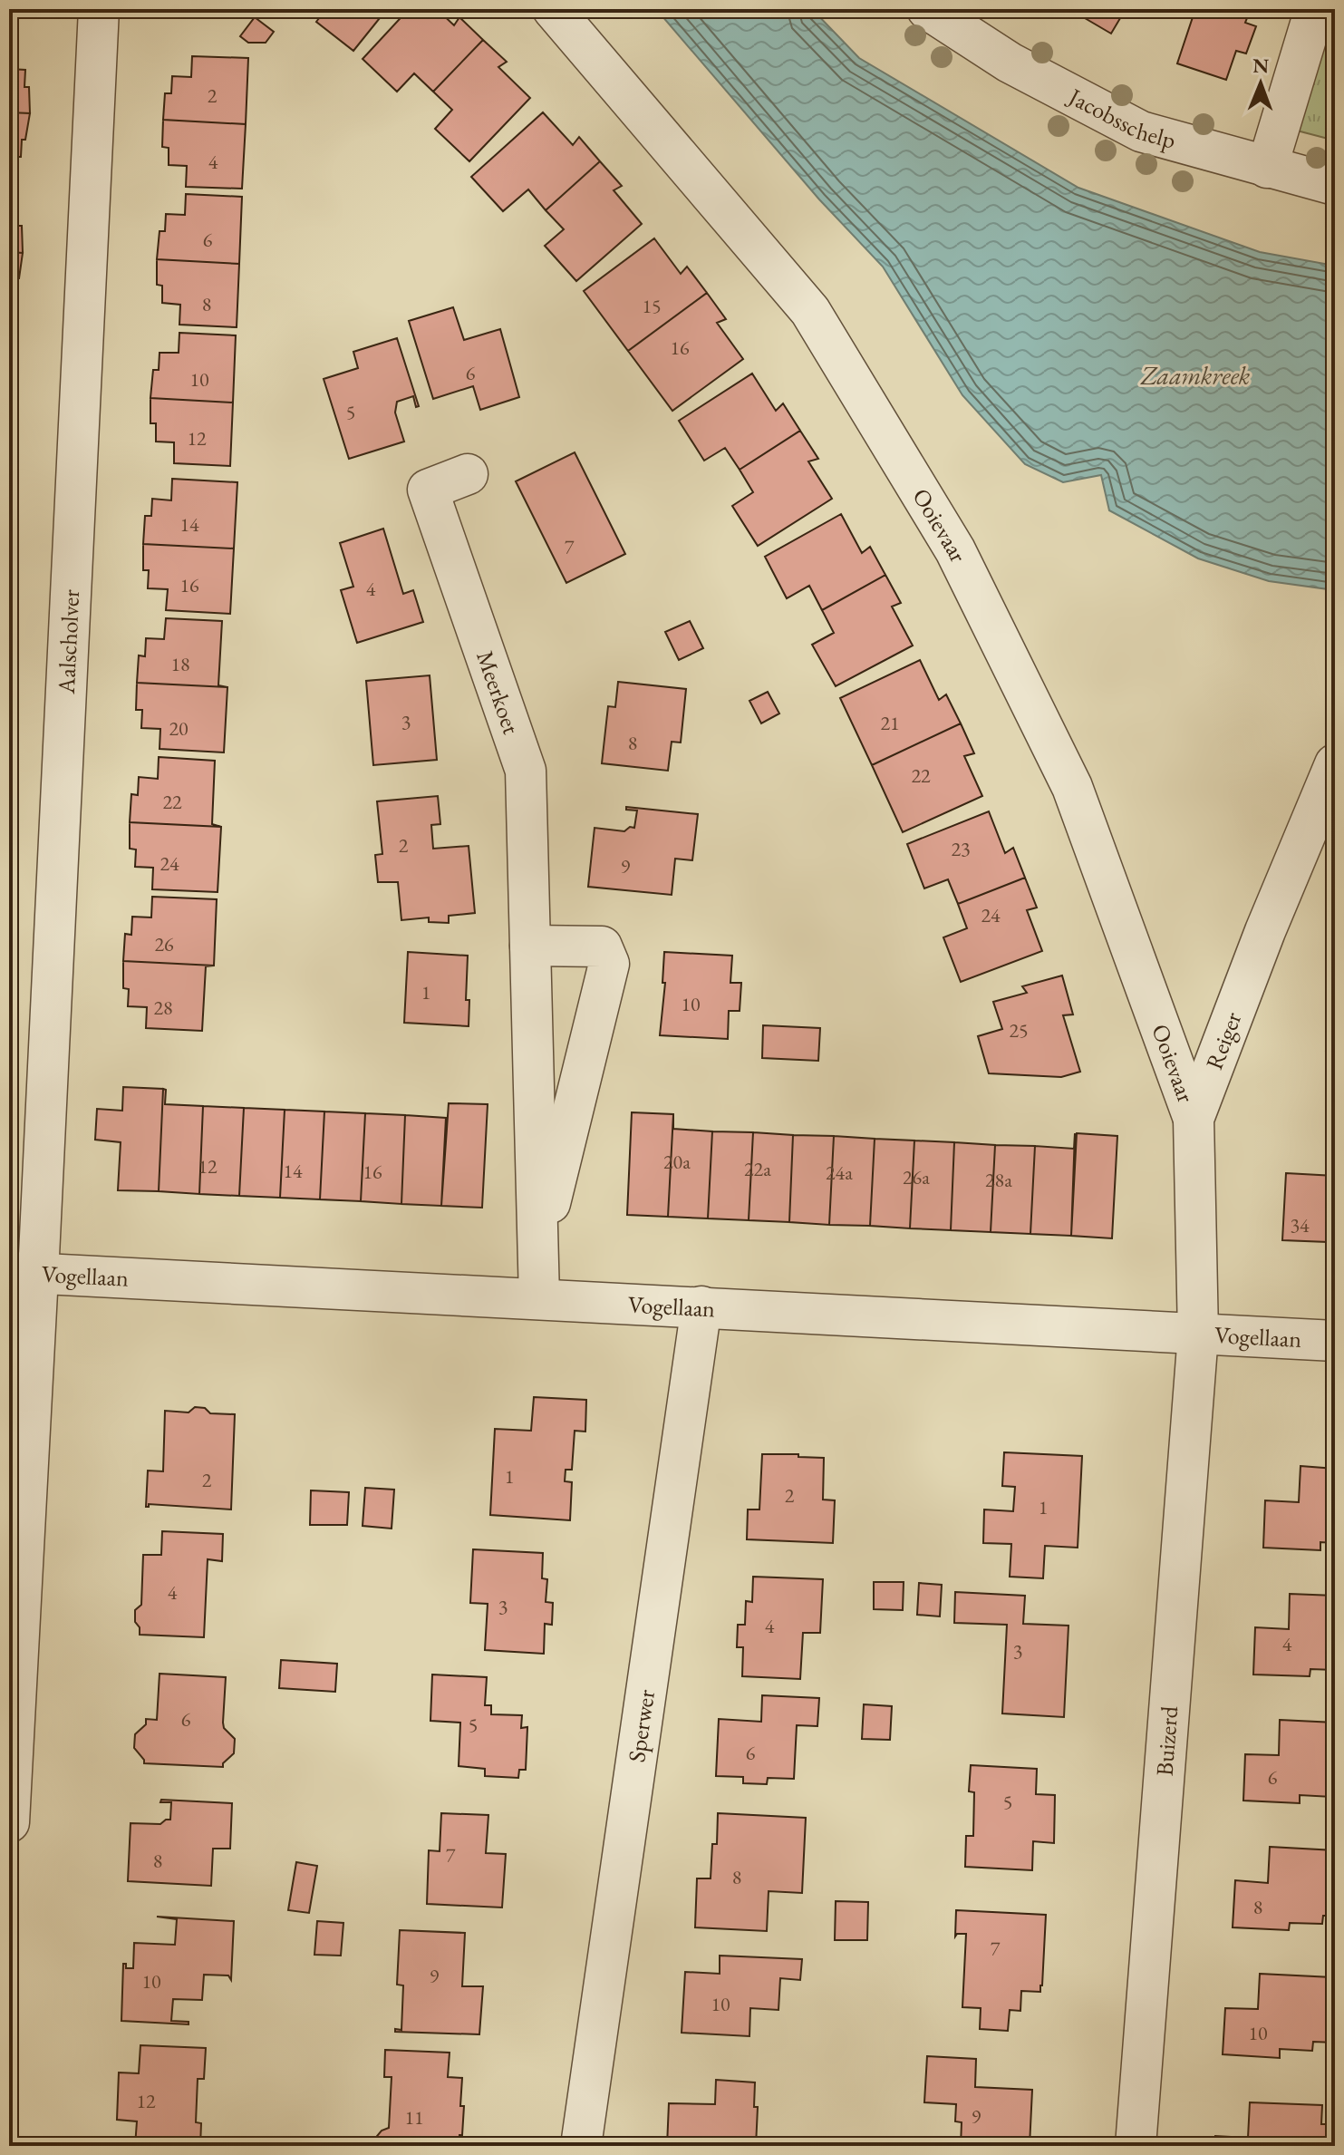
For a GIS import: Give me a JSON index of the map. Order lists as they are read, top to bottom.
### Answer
{
  "streets": {
    "street": [
      "Jacobsschelp",
      "Ooievaar",
      "Aalscholver",
      "Meerkoet",
      "Reiger",
      "Vogellaan",
      "Sperwer",
      "Buizerd"
    ]
  },
  "crossings": [
    ["Ooievaar", "Reiger"],
    ["Aalscholver", "Vogellaan"],
    ["Meerkoet", "Vogellaan"],
    ["Reiger", "Vogellaan"],
    ["Reiger", "Buizerd"],
    ["Vogellaan", "Sperwer"],
    ["Vogellaan", "Buizerd"]
  ],
  "water": ["Zaamkreek"],
  "house_numbers": [
    "2",
    "4",
    "6",
    "8",
    "15",
    "16",
    "6",
    "10",
    "5",
    "12",
    "14",
    "7",
    "16",
    "4",
    "18",
    "3",
    "21",
    "20",
    "8",
    "22",
    "22",
    "2",
    "23",
    "24",
    "9",
    "24",
    "26",
    "1",
    "10",
    "28",
    "25",
    "20a",
    "12",
    "22a",
    "14",
    "16",
    "24a",
    "26a",
    "28a",
    "34",
    "1",
    "2",
    "2",
    "1",
    "4",
    "3",
    "4",
    "4",
    "3",
    "6",
    "5",
    "6",
    "6",
    "5",
    "7",
    "8",
    "8",
    "8",
    "7",
    "9",
    "10",
    "10",
    "10",
    "12",
    "9",
    "11"
  ],
  "north": "top"
}
